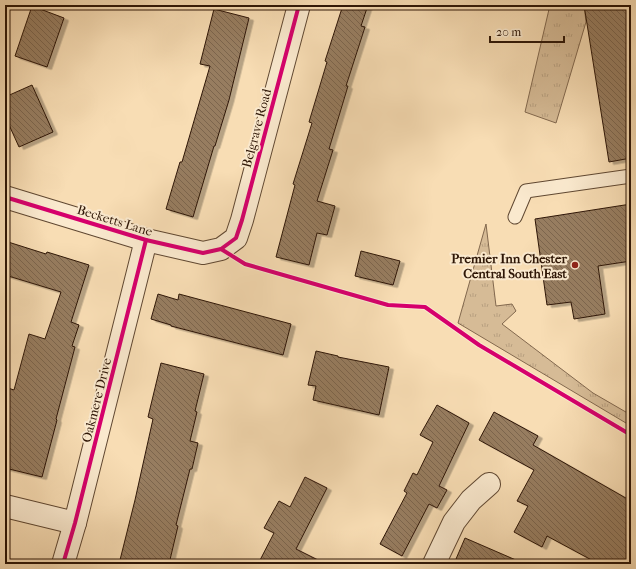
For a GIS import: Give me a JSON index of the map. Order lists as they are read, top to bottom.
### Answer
{
  "streets": {
    "street": ["Belgrave Road", "Becketts Lane", "Oakmere Drive"]
  },
  "crossings": [
    ["Belgrave Road", "Becketts Lane"],
    ["Becketts Lane", "Oakmere Drive"]
  ],
  "places": ["Premier Inn Chester Central South East"],
  "scale_bar": "20 m"
}
